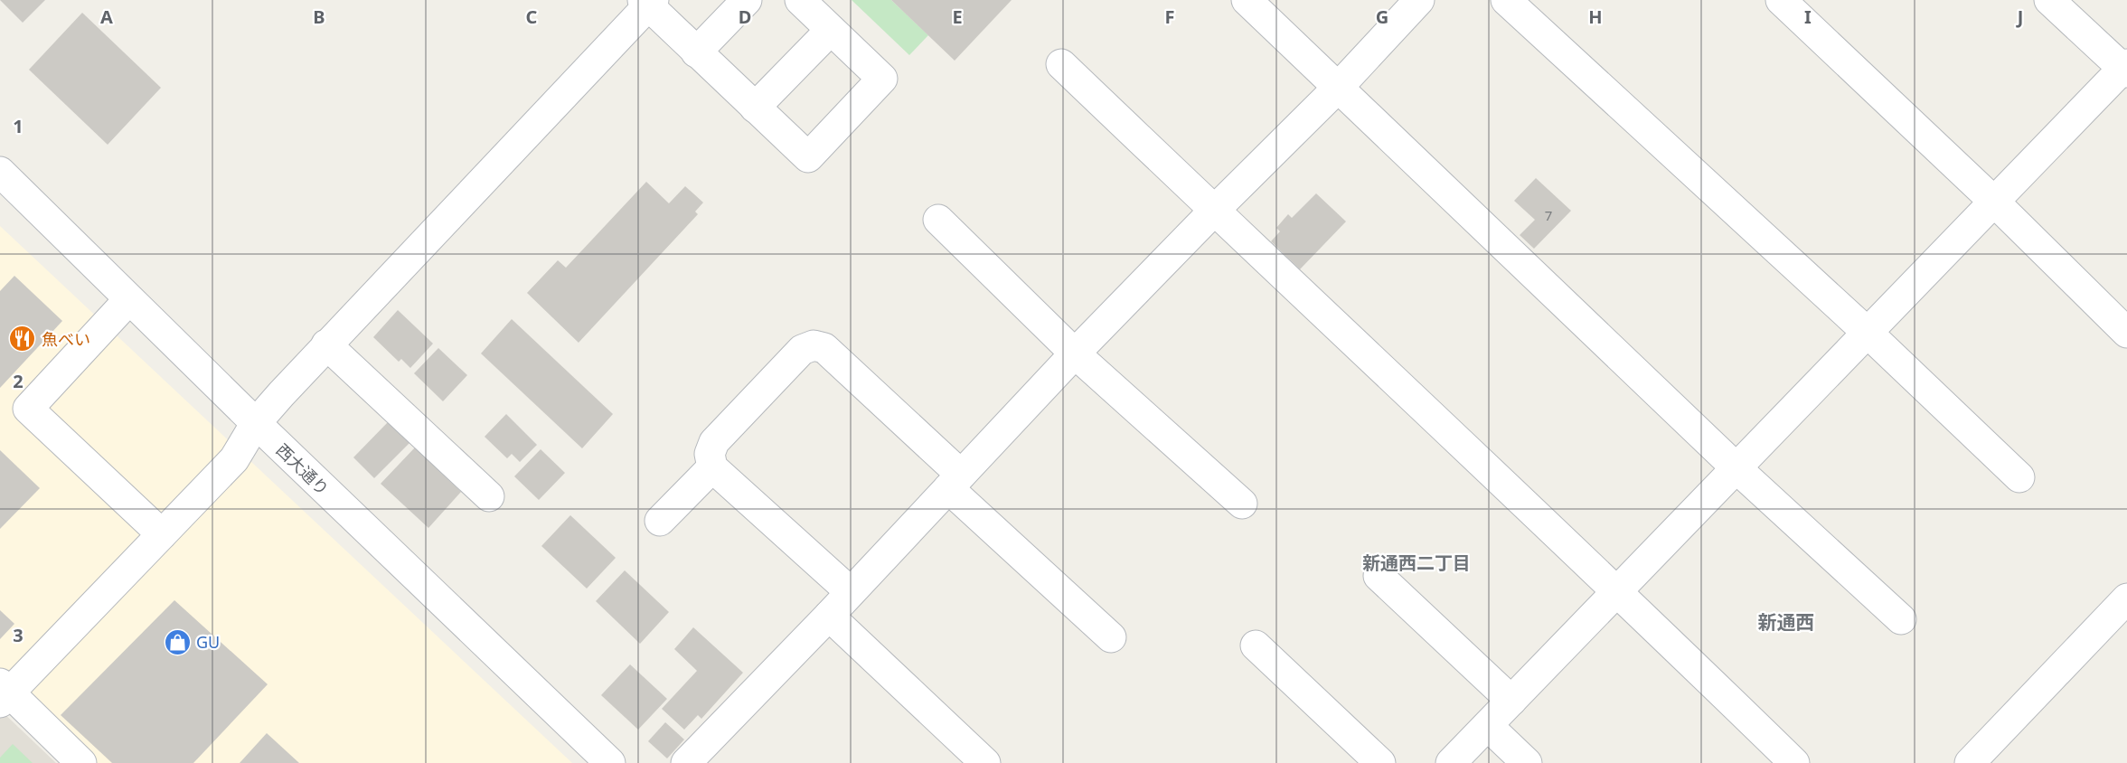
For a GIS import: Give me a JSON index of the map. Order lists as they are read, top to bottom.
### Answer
{
  "streets": {
    "street": ["西大通り"]
  },
  "districts": ["新通西二丁目", "新通西"],
  "places": {
    "restaurant": ["魚べい"],
    "shop": ["GU"]
  },
  "house_numbers": ["7"],
  "grid": {
    "columns": [
      "A",
      "B",
      "C",
      "D",
      "E",
      "F",
      "G",
      "H",
      "I",
      "J"
    ],
    "rows": ["1", "2", "3"]
  }
}
